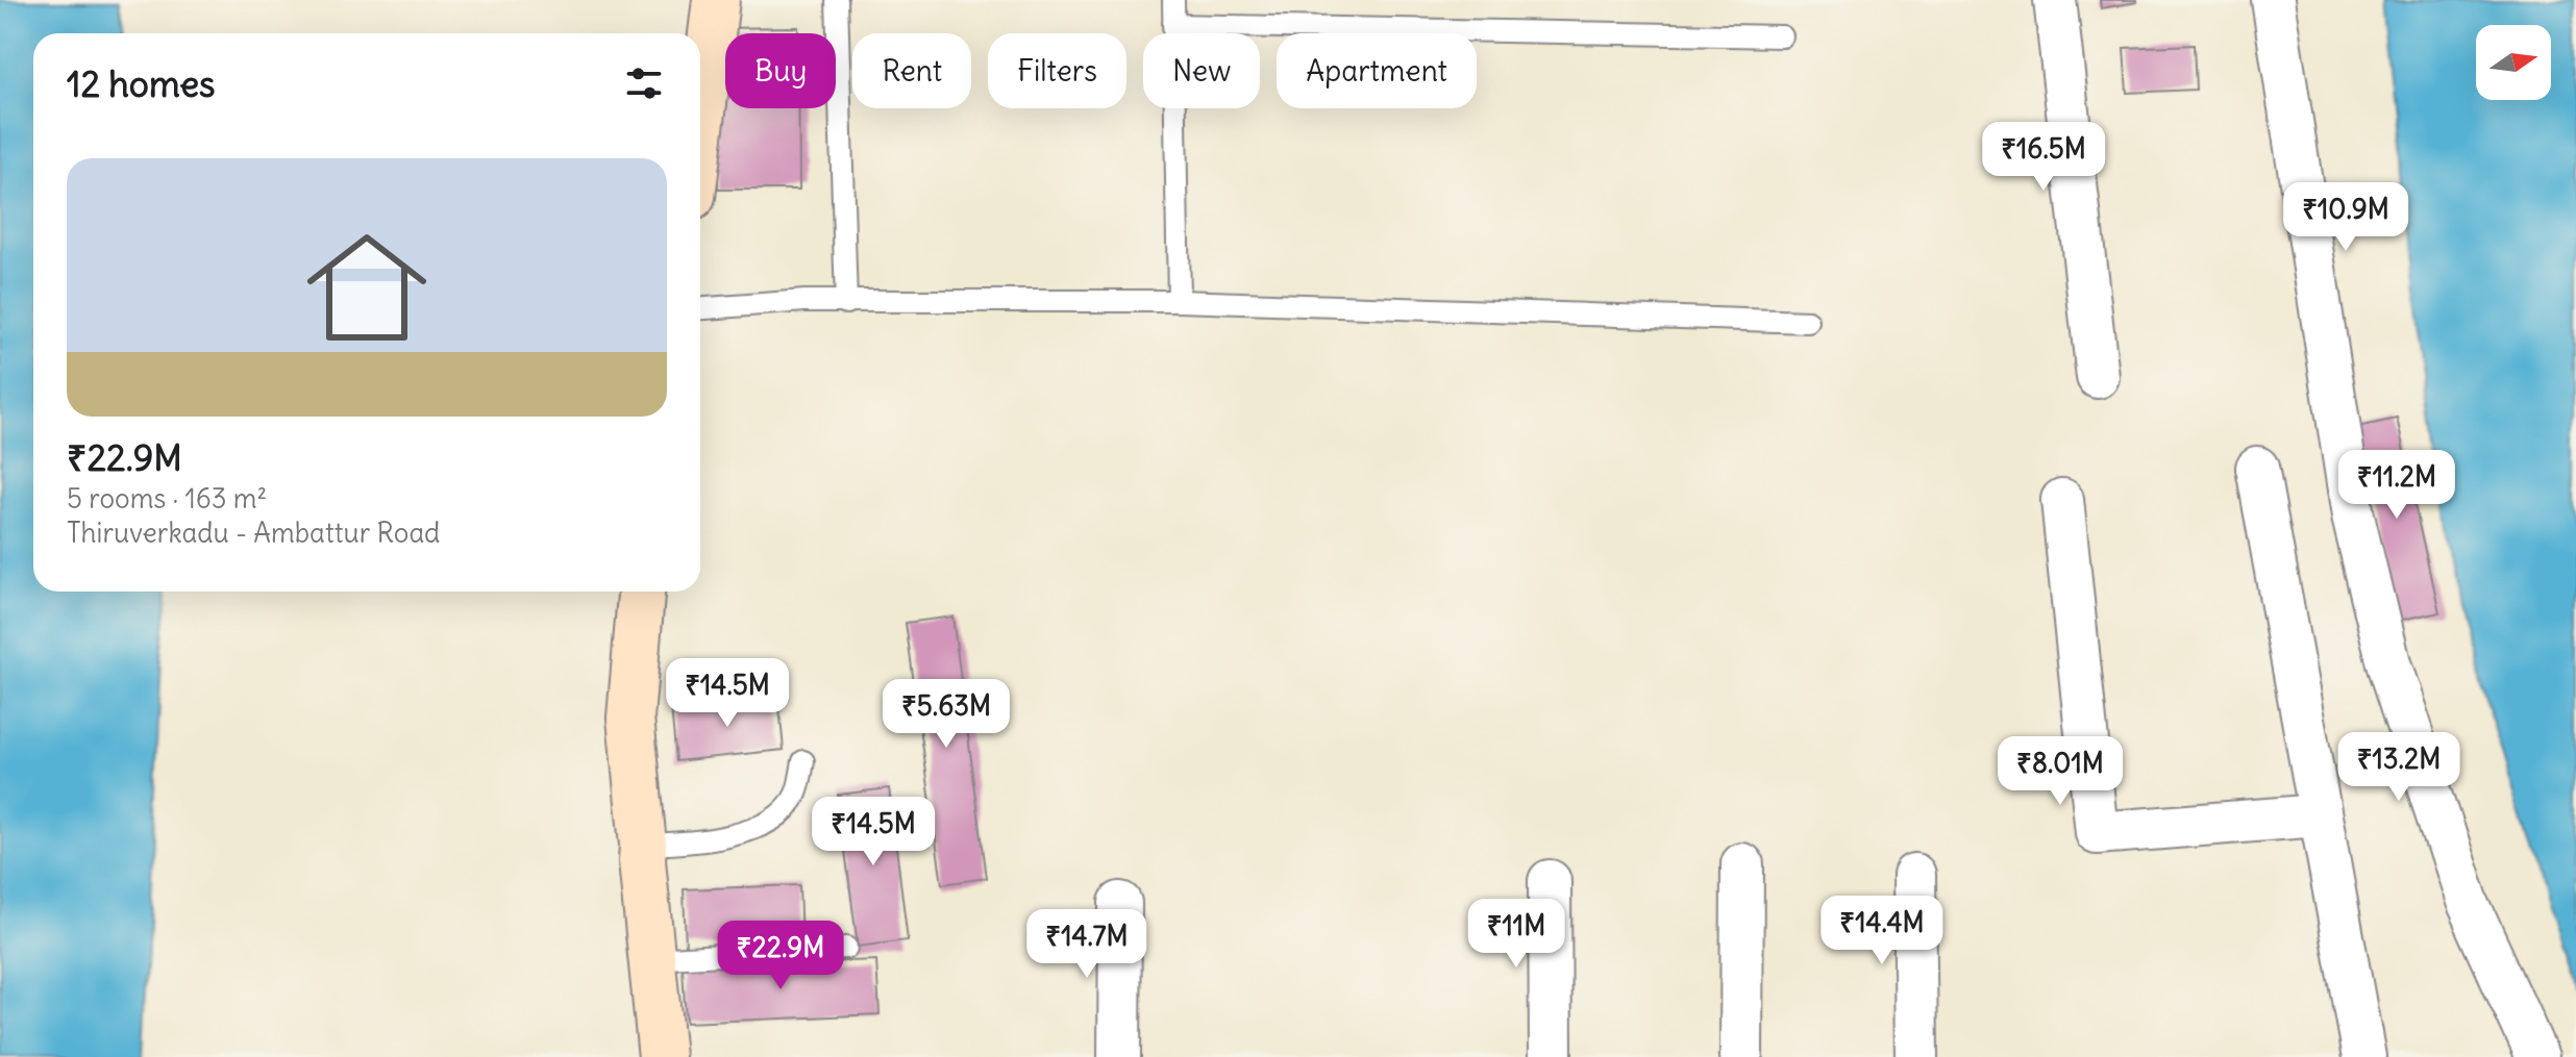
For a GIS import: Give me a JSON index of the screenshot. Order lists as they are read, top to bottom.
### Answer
{
  "north": "right",
  "page": {
    "chip": [
      "Buy",
      "Rent",
      "Filters",
      "New",
      "Apartment"
    ],
    "heading": "12 homes",
    "price": [
      "₹16.5M",
      "₹10.9M",
      "₹11.2M",
      "₹14.5M",
      "₹5.63M",
      "₹13.2M",
      "₹8.01M",
      "₹14.5M",
      "₹14.4M",
      "₹11M",
      "₹14.7M",
      "₹22.9M"
    ],
    "list": [
      {
        "name": "₹22.9M",
        "note": "5 rooms · 163 m² · Thiruverkadu - Ambattur Road"
      }
    ]
  }
}
